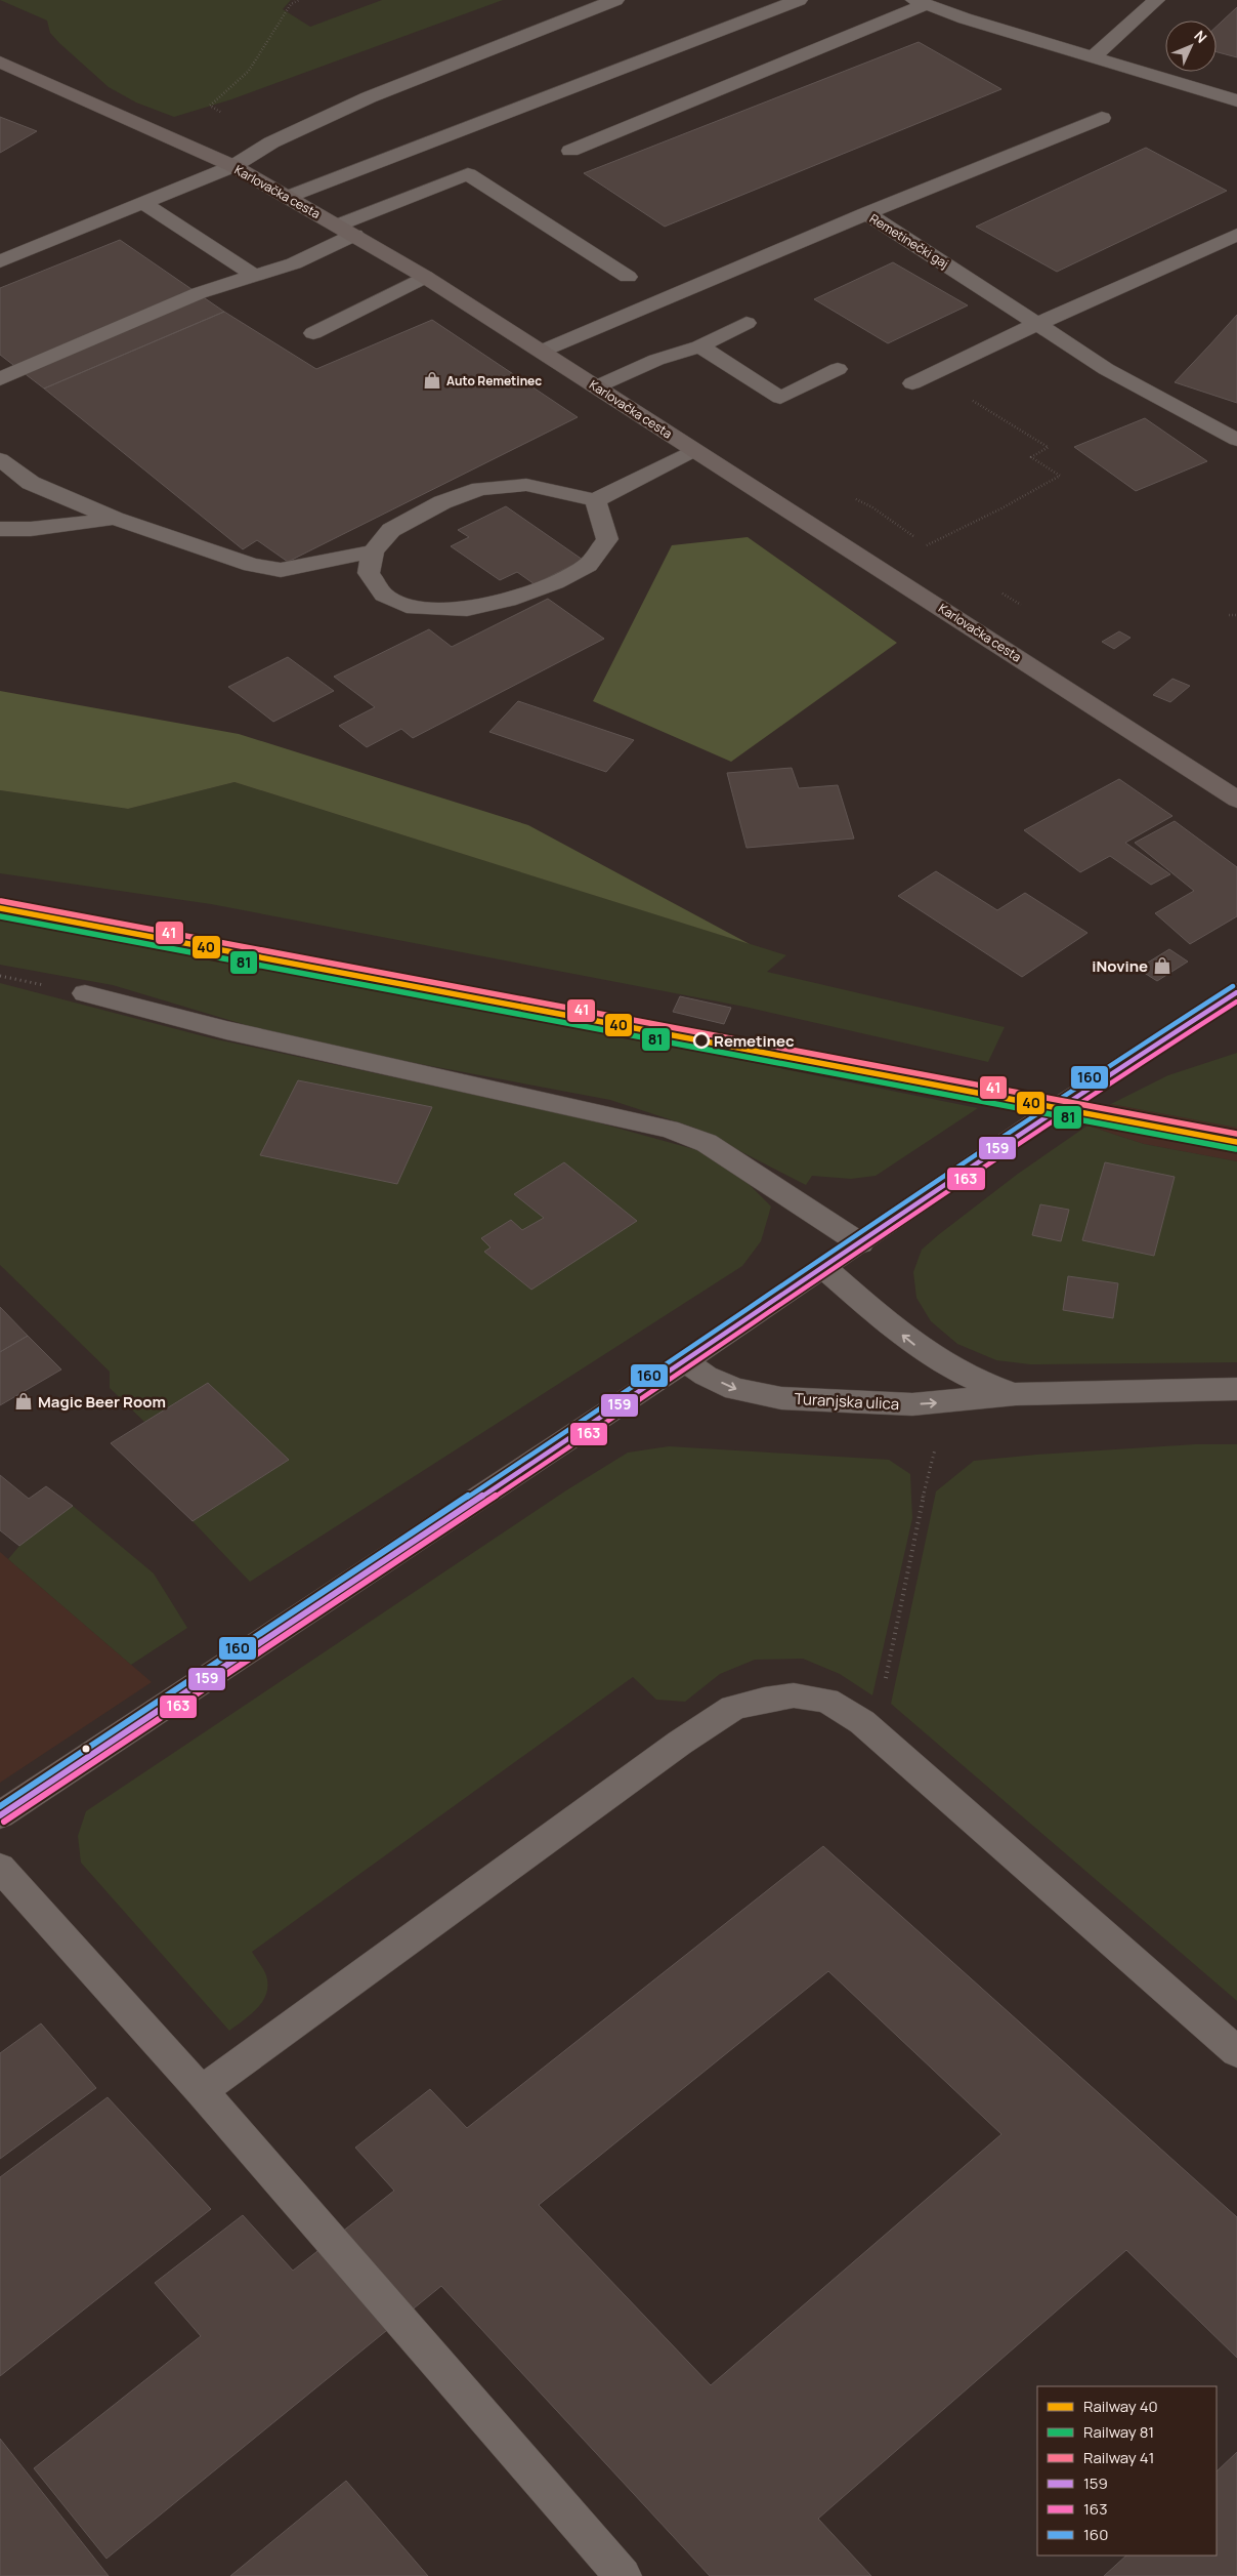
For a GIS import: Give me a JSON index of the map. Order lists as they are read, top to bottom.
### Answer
{
  "streets": {
    "main road": ["Karlovačka cesta"],
    "street": ["Remetinečki gaj", "Turanjska ulica"]
  },
  "crossings": [
    ["Karlovačka cesta", "Remetinečki gaj"]
  ],
  "places": {
    "shop": ["Auto Remetinec", "iNovine", "Magic Beer Room"],
    "other": ["Remetinec"]
  },
  "lines": [
    "rail line 41",
    "rail line 40",
    "rail line 81",
    "transit line 160",
    "transit line 159",
    "transit line 163"
  ],
  "legend": [
    "Railway 40",
    "Railway 81",
    "Railway 41",
    "159",
    "163",
    "160"
  ],
  "north": "top right"
}
